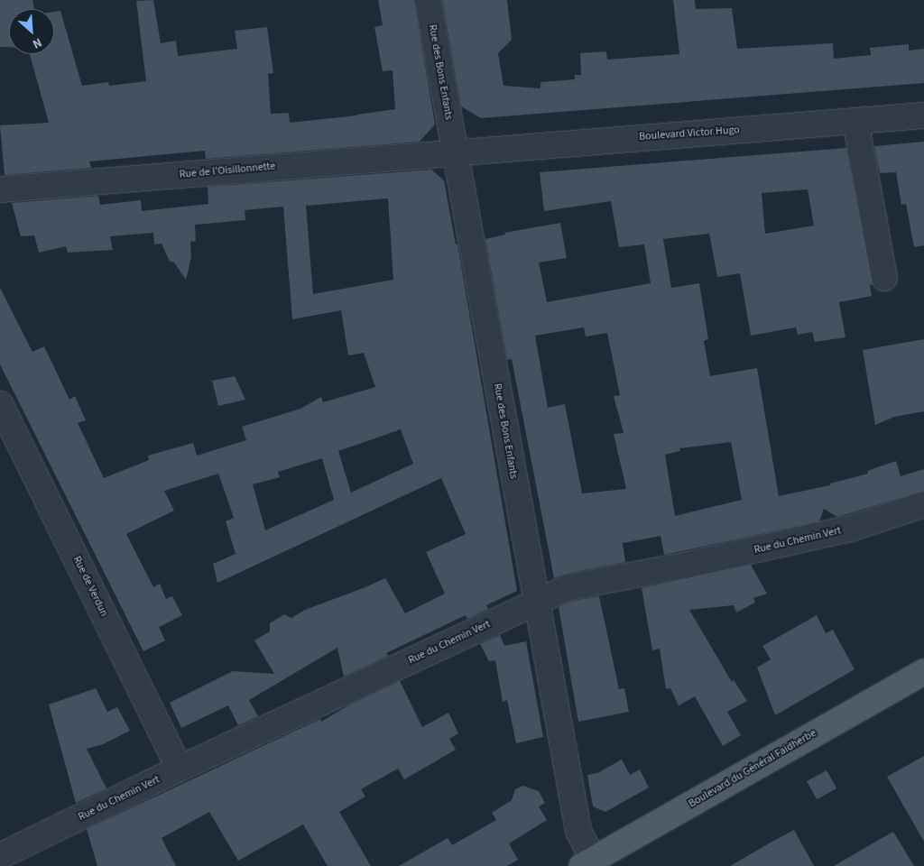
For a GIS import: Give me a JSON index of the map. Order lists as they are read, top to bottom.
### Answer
{
  "streets": {
    "main road": ["Boulevard du Général Faidherbe"],
    "street": [
      "Rue des Bons Enfants",
      "Boulevard Victor Hugo",
      "Rue de l’Oisillonnette",
      "Rue du Chemin Vert",
      "Rue de Verdun"
    ]
  },
  "crossings": [
    ["Rue des Bons Enfants", "Boulevard Victor Hugo"],
    ["Rue des Bons Enfants", "Rue de l’Oisillonnette"],
    ["Rue des Bons Enfants", "Rue du Chemin Vert"],
    ["Rue des Bons Enfants", "Boulevard du Général Faidherbe"],
    ["Boulevard Victor Hugo", "Rue de l’Oisillonnette"],
    ["Rue du Chemin Vert", "Rue de Verdun"]
  ],
  "north": "bottom right"
}
